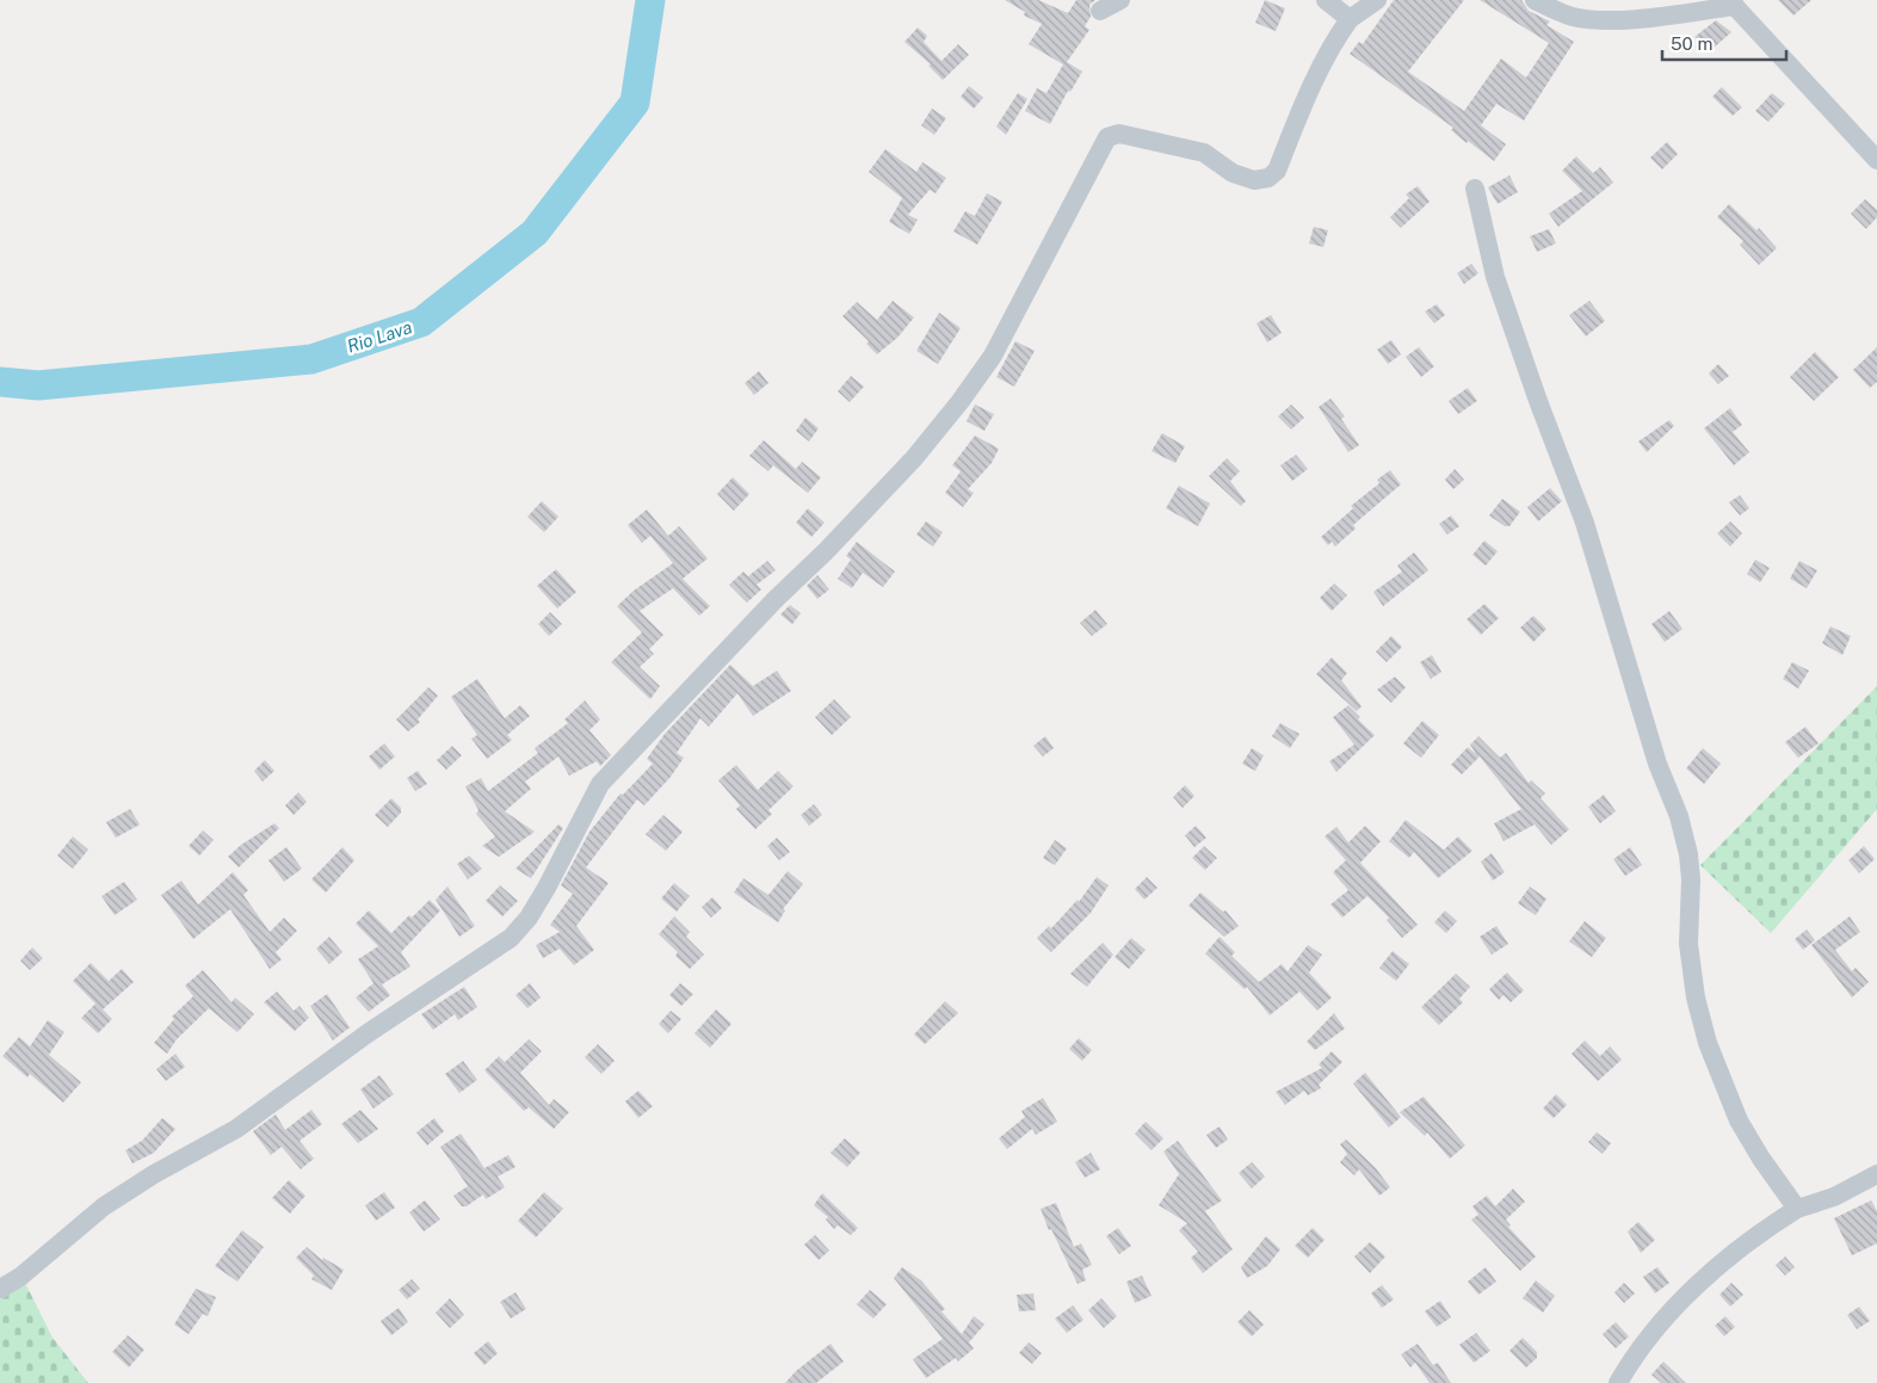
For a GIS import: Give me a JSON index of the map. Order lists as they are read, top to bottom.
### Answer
{
  "water": ["Rio Lava"],
  "scale_bar": "50 m"
}
